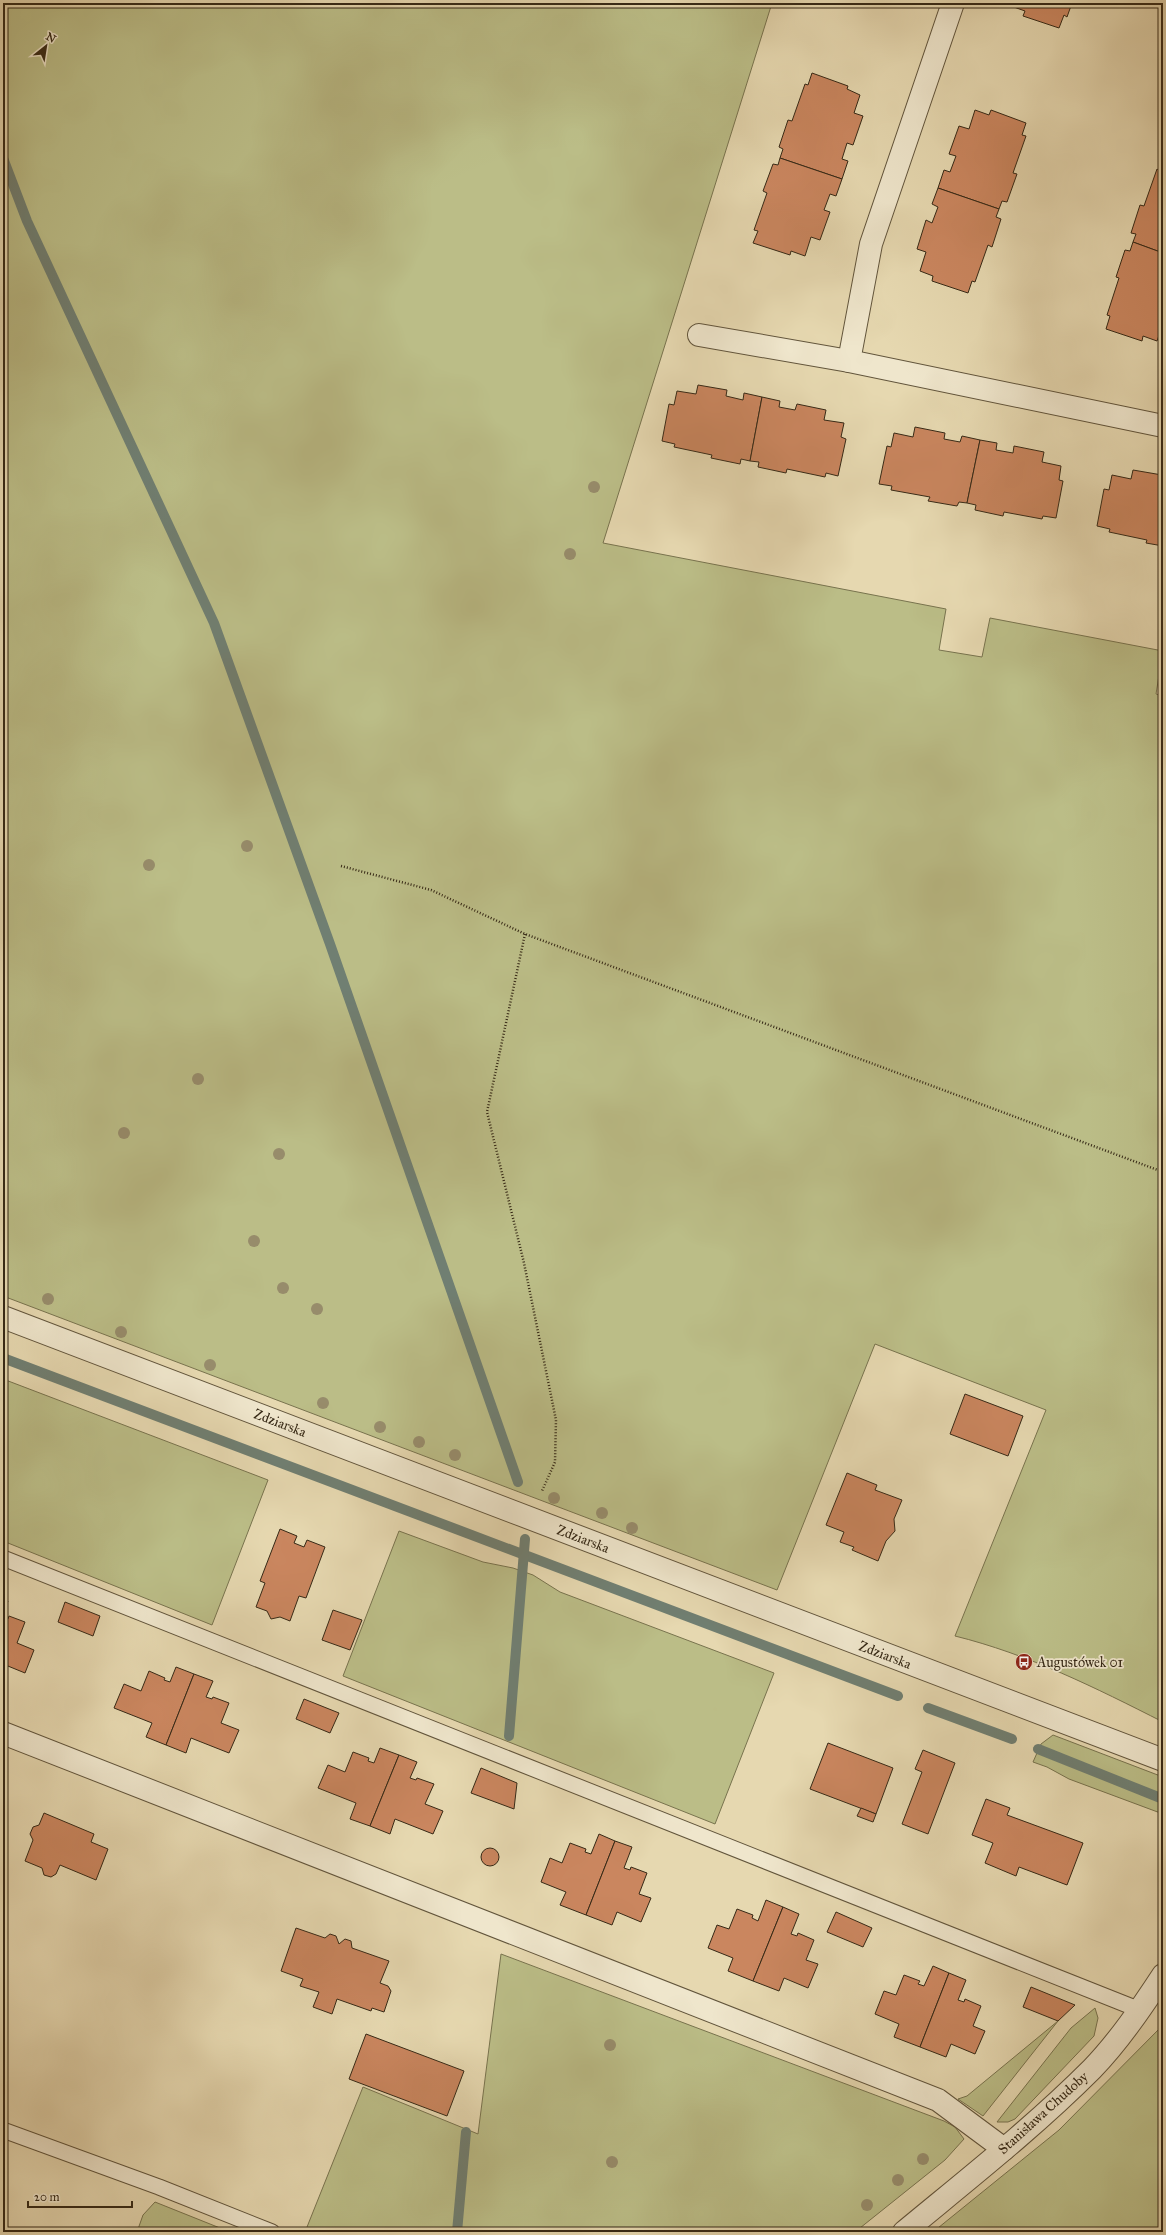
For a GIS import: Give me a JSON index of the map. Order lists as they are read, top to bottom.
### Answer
{
  "streets": {
    "street": ["Zdziarska", "Stanisława Chudoby"]
  },
  "places": {
    "bus stop": ["Augustówek 01"]
  },
  "scale_bar": "20 m",
  "north": "top right"
}
